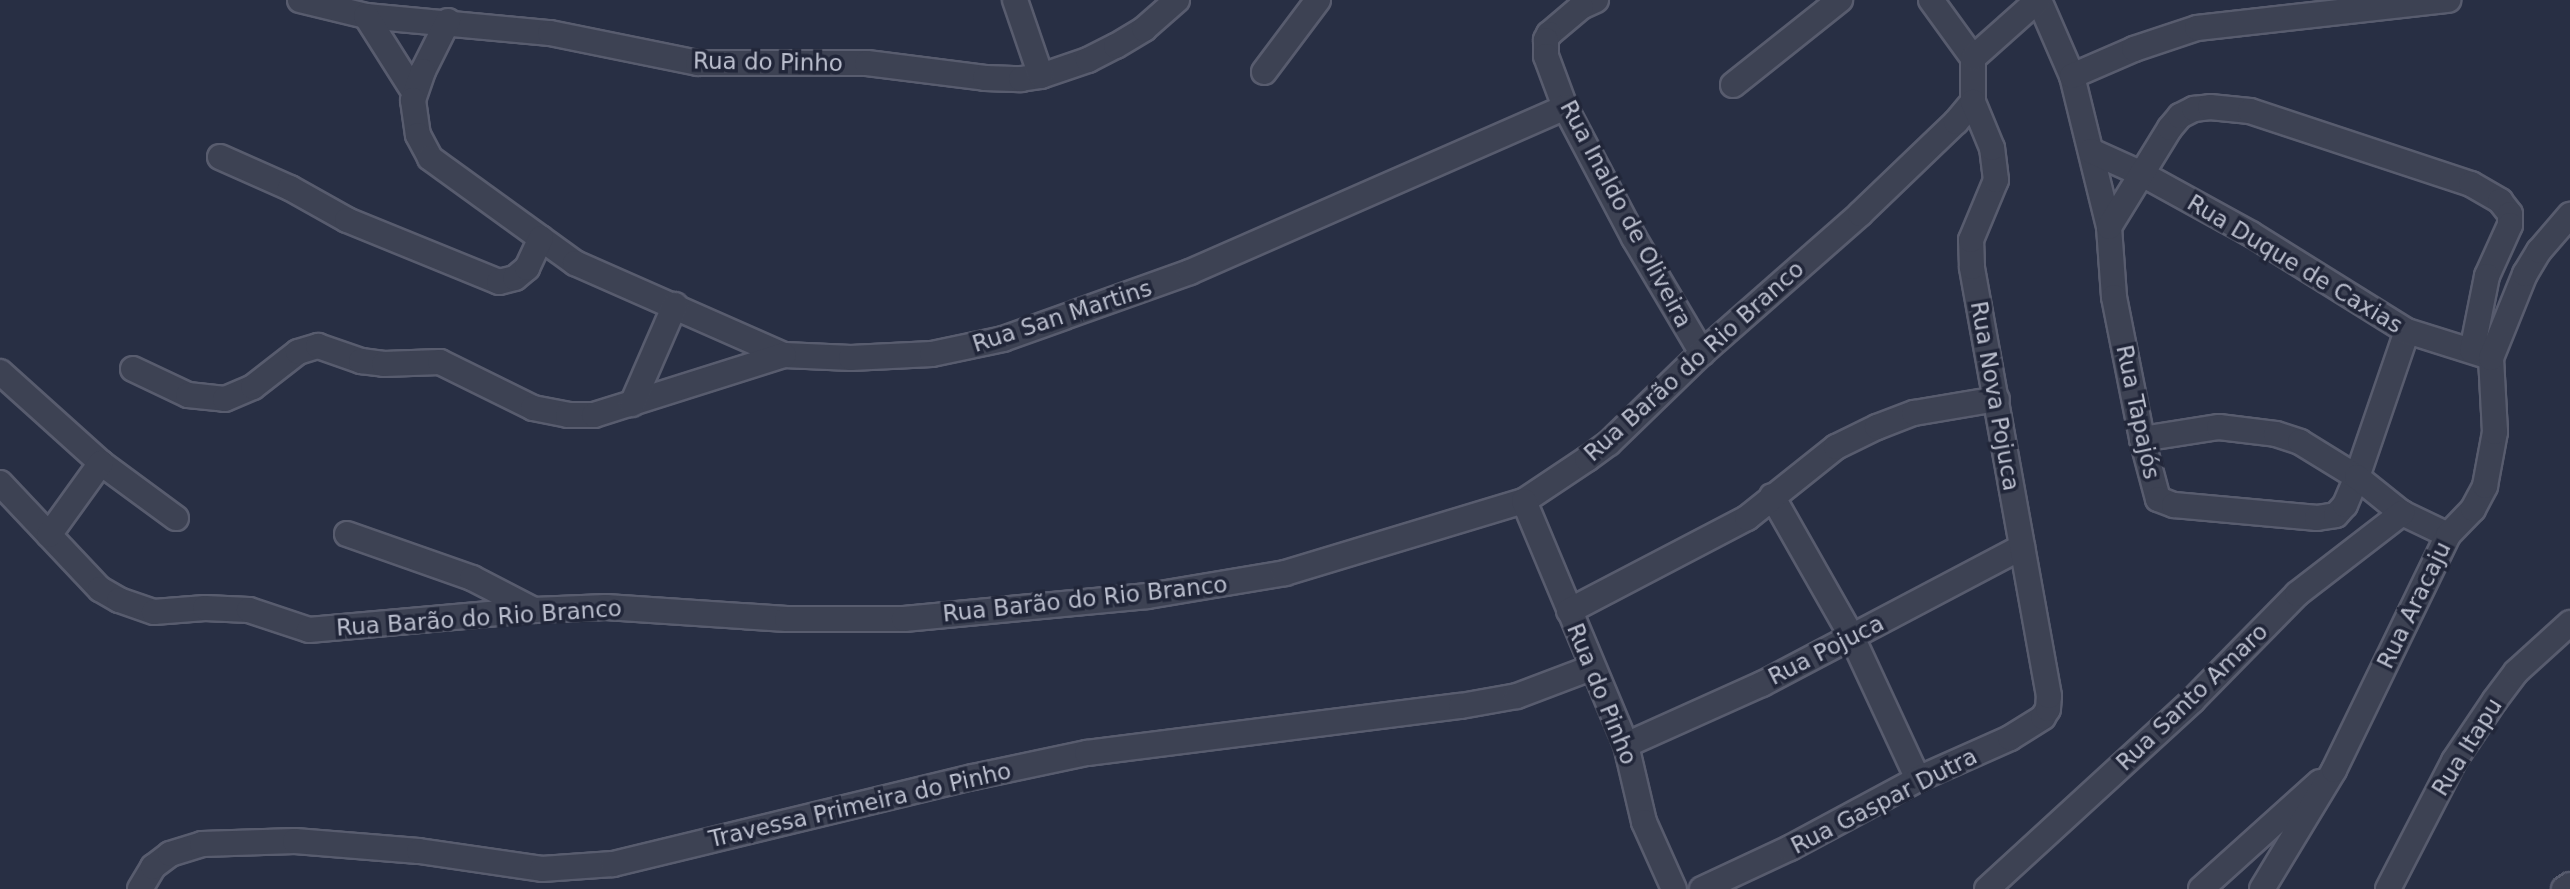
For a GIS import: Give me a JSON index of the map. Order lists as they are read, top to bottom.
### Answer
{
  "streets": {
    "street": [
      "Rua do Pinho",
      "Rua Inaldo de Oliveira",
      "Rua Duque de Caxias",
      "Rua San Martins",
      "Rua Barão do Rio Branco",
      "Rua Nova Pojuca",
      "Rua Tapajós",
      "Rua Aracaju",
      "Rua Pojuca",
      "Rua Santo Amaro",
      "Rua Itapu",
      "Rua Gaspar Dutra",
      "Travessa Primeira do Pinho"
    ]
  },
  "crossings": [
    ["Rua do Pinho", "Rua Barão do Rio Branco"],
    ["Rua do Pinho", "Rua Pojuca"],
    ["Rua do Pinho", "Travessa Primeira do Pinho"],
    ["Rua Inaldo de Oliveira", "Rua San Martins"],
    ["Rua Inaldo de Oliveira", "Rua Barão do Rio Branco"],
    ["Rua Duque de Caxias", "Rua Tapajós"],
    ["Rua Duque de Caxias", "Rua Aracaju"],
    ["Rua Barão do Rio Branco", "Rua Nova Pojuca"],
    ["Rua Nova Pojuca", "Rua Pojuca"],
    ["Rua Nova Pojuca", "Rua Gaspar Dutra"]
  ]
}
